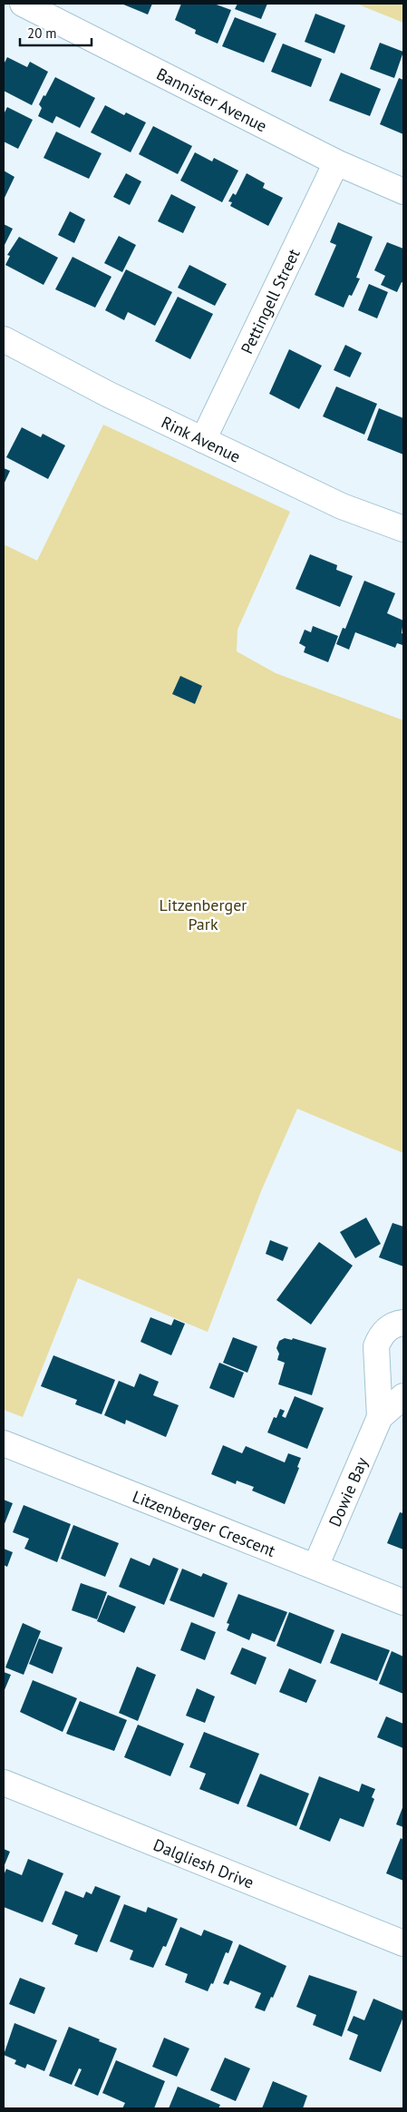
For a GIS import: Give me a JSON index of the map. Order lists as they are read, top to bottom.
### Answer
{
  "streets": {
    "street": [
      "Bannister Avenue",
      "Pettingell Street",
      "Rink Avenue",
      "Dowie Bay",
      "Litzenberger Crescent",
      "Dalgliesh Drive"
    ]
  },
  "crossings": [
    ["Bannister Avenue", "Pettingell Street"],
    ["Pettingell Street", "Rink Avenue"],
    ["Dowie Bay", "Litzenberger Crescent"]
  ],
  "parks": ["Litzenberger Park"],
  "scale_bar": "20 m"
}
